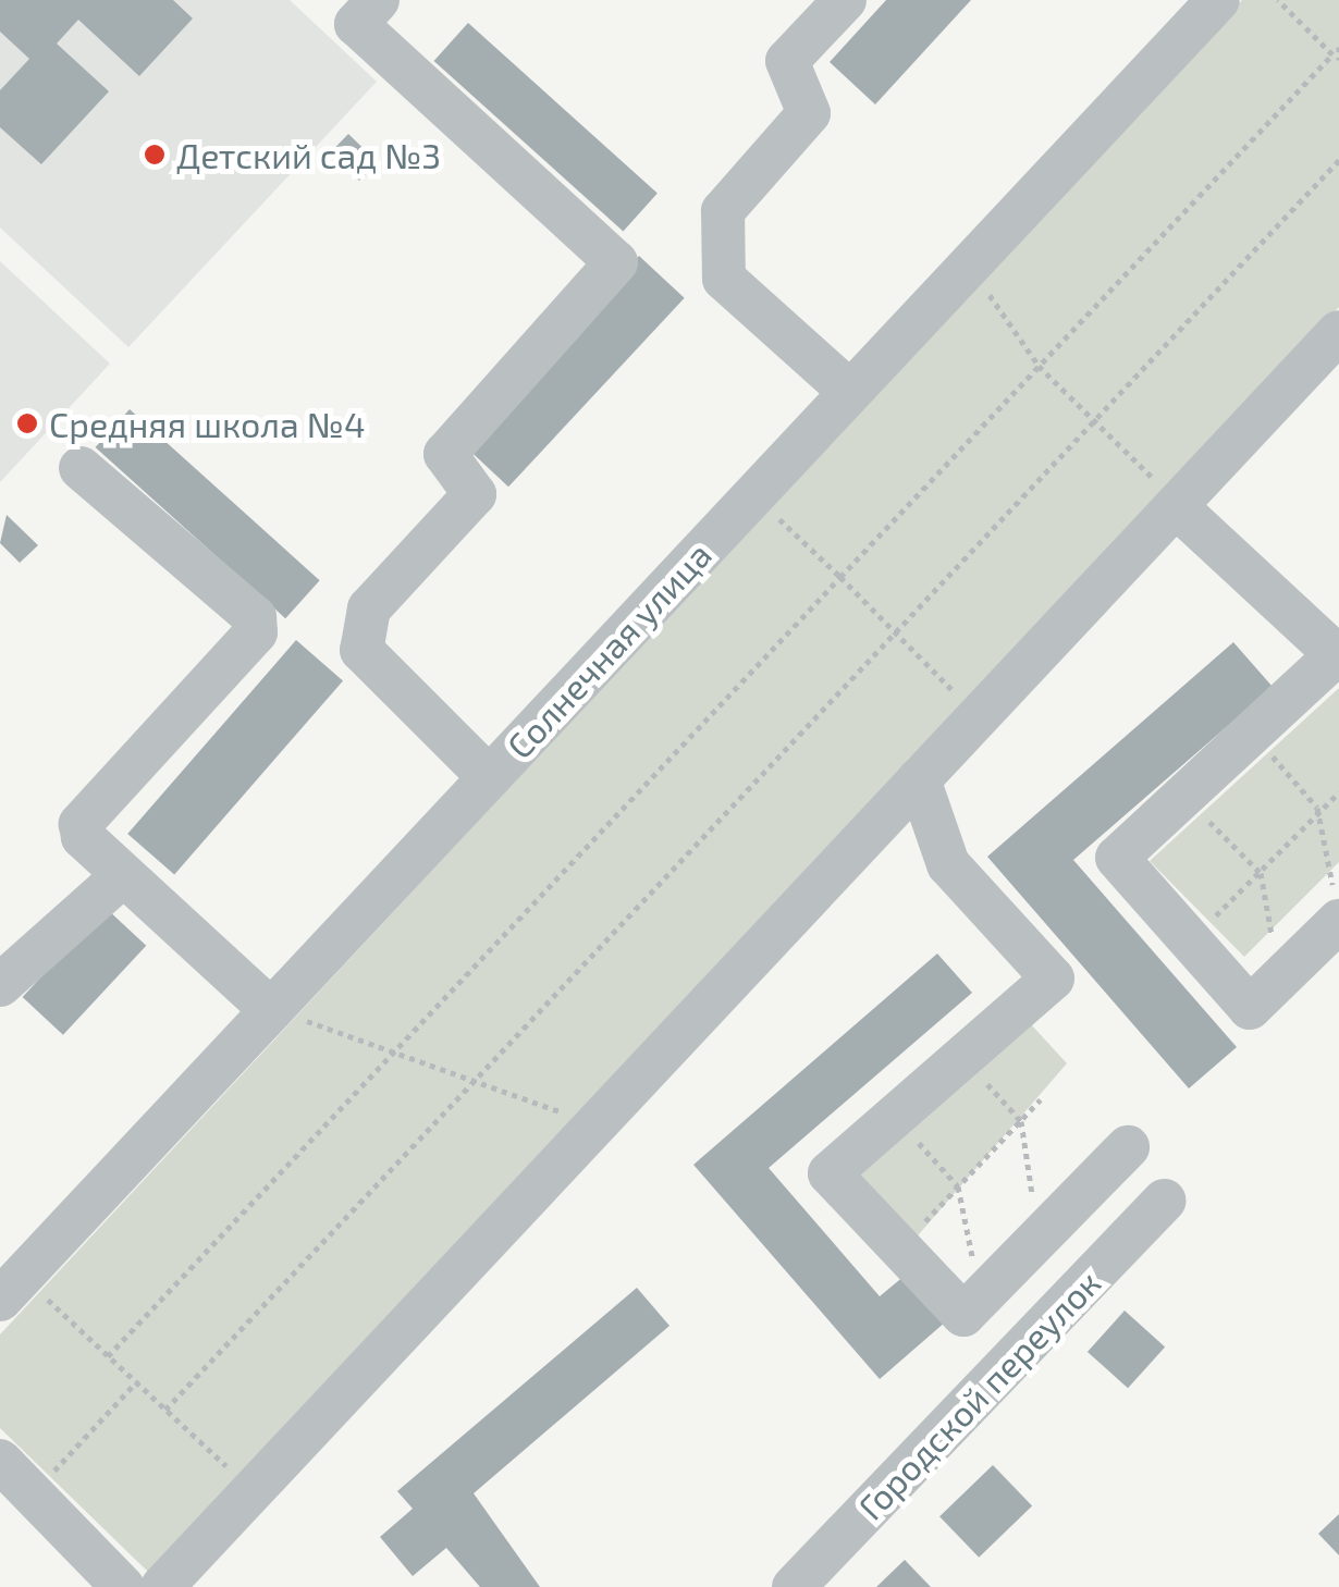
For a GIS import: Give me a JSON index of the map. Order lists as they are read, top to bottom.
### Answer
{
  "streets": {
    "street": ["Солнечная улица", "Городской переулок"]
  },
  "places": ["Детский сад №3", "Средняя школа №4"]
}
